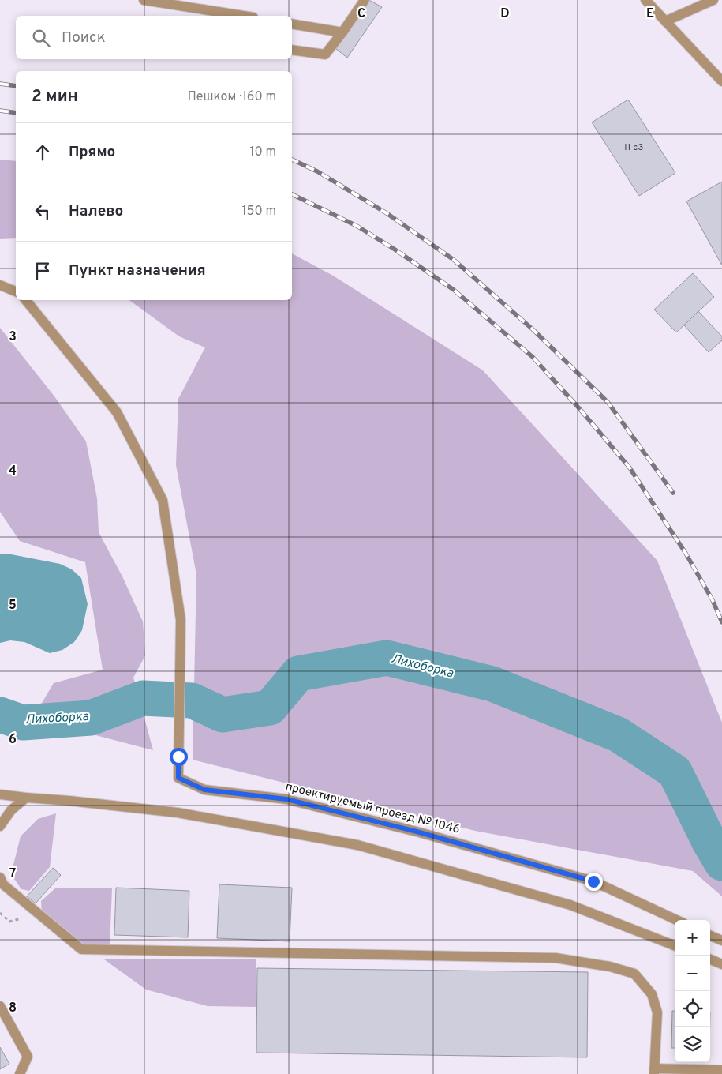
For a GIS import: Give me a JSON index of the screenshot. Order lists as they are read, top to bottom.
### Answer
{
  "streets": {
    "street": ["проектируемый проезд № 1046"]
  },
  "water": ["Лихоборка"],
  "house_numbers": ["11 с3"],
  "page": {
    "search": "Поиск",
    "heading": ["2 мин", "Пешком · 160 m"],
    "list": [
      ["Прямо", "10 m"],
      ["Налево", "150 m"],
      "Пункт назначения"
    ],
    "map_buttons": ["+", "−"]
  },
  "grid": {
    "columns": ["C", "D", "E"],
    "rows": [
      "3",
      "4",
      "5",
      "6",
      "7",
      "8"
    ]
  }
}
